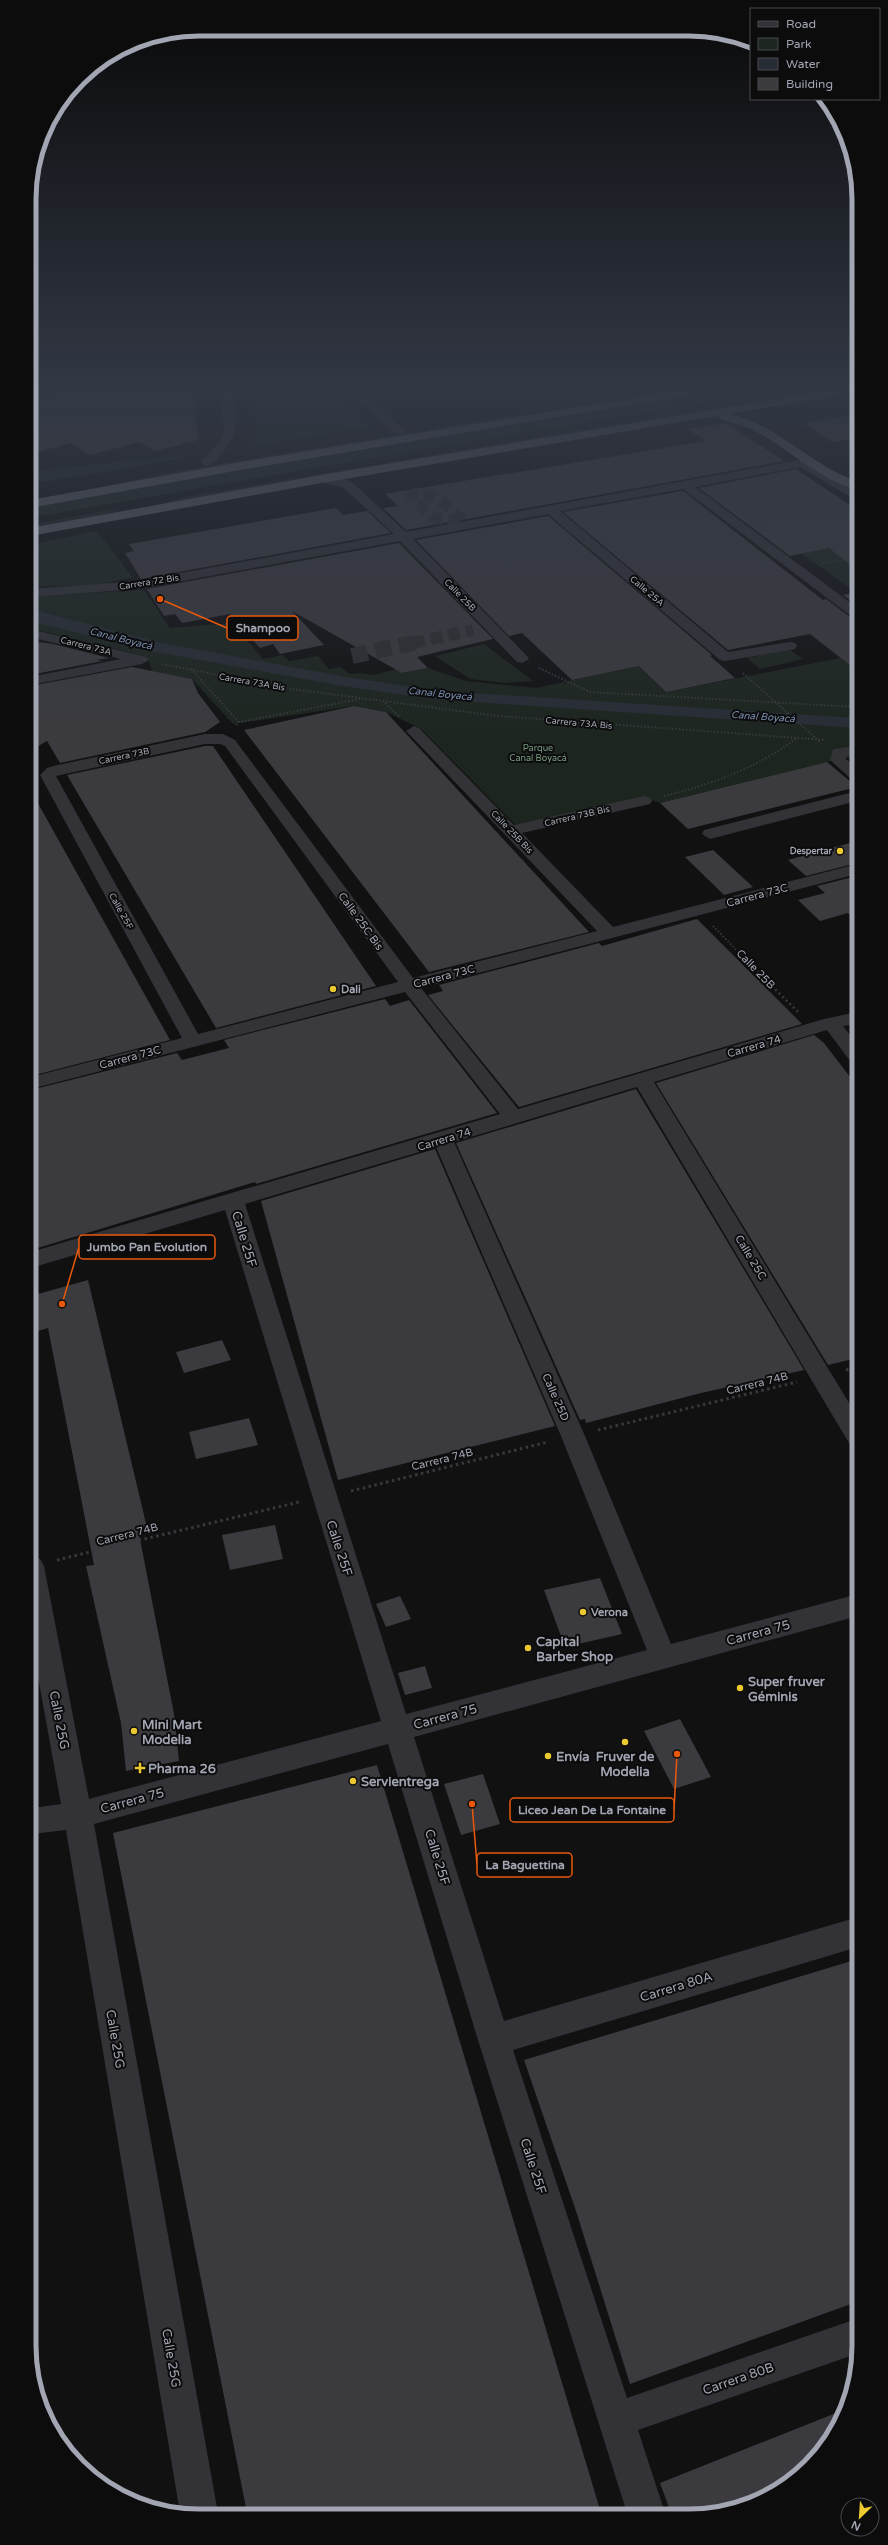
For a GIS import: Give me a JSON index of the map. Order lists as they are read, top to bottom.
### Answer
{
  "streets": {
    "street": [
      "Carrera 72 Bis",
      "Calle 25A",
      "Calle 25B",
      "Carrera 73A",
      "Carrera 73B",
      "Carrera 73B Bis",
      "Calle 25B Bis",
      "Carrera 73C",
      "Calle 25F",
      "Calle 25C Bis",
      "Carrera 74",
      "Calle 25C",
      "Calle 25D",
      "Carrera 75",
      "Calle 25G",
      "Carrera 80A",
      "Carrera 80B"
    ],
    "path": ["Carrera 73A Bis", "Carrera 74B"]
  },
  "crossings": [
    ["Carrera 72 Bis", "Calle 25B"],
    ["Calle 25B", "Carrera 73C"],
    ["Calle 25B", "Carrera 74"],
    ["Carrera 73A", "Carrera 73A Bis"],
    ["Carrera 73B", "Calle 25F"],
    ["Carrera 73B", "Calle 25C Bis"],
    ["Carrera 73B Bis", "Calle 25B Bis"],
    ["Calle 25B Bis", "Carrera 73C"],
    ["Carrera 73C", "Calle 25F"],
    ["Carrera 73C", "Calle 25C Bis"],
    ["Calle 25F", "Carrera 74"],
    ["Calle 25F", "Carrera 74B"],
    ["Calle 25F", "Carrera 75"],
    ["Calle 25F", "Carrera 80A"],
    ["Calle 25F", "Carrera 80B"],
    ["Calle 25C Bis", "Carrera 74"],
    ["Carrera 74", "Calle 25C"],
    ["Carrera 74", "Calle 25D"],
    ["Calle 25C", "Carrera 74B"],
    ["Carrera 74B", "Calle 25D"],
    ["Calle 25D", "Carrera 75"],
    ["Carrera 75", "Calle 25G"]
  ],
  "water": ["Canal Boyacá"],
  "parks": ["Parque Canal Boyacá"],
  "places": {
    "other": [
      "Shampoo",
      "Despertar",
      "Dali",
      "Jumbo Pan Evolution",
      "Verona",
      "Capital Barber Shop",
      "Super fruver Géminis",
      "Mini Mart Modelia",
      "Fruver de Modelia",
      "Liceo Jean De La Fontaine",
      "Envía",
      "Servientrega",
      "La Baguettina"
    ],
    "health": ["Pharma 26"]
  },
  "legend": [
    "Road",
    "Park",
    "Water",
    "Building"
  ],
  "north": "bottom left"
}
